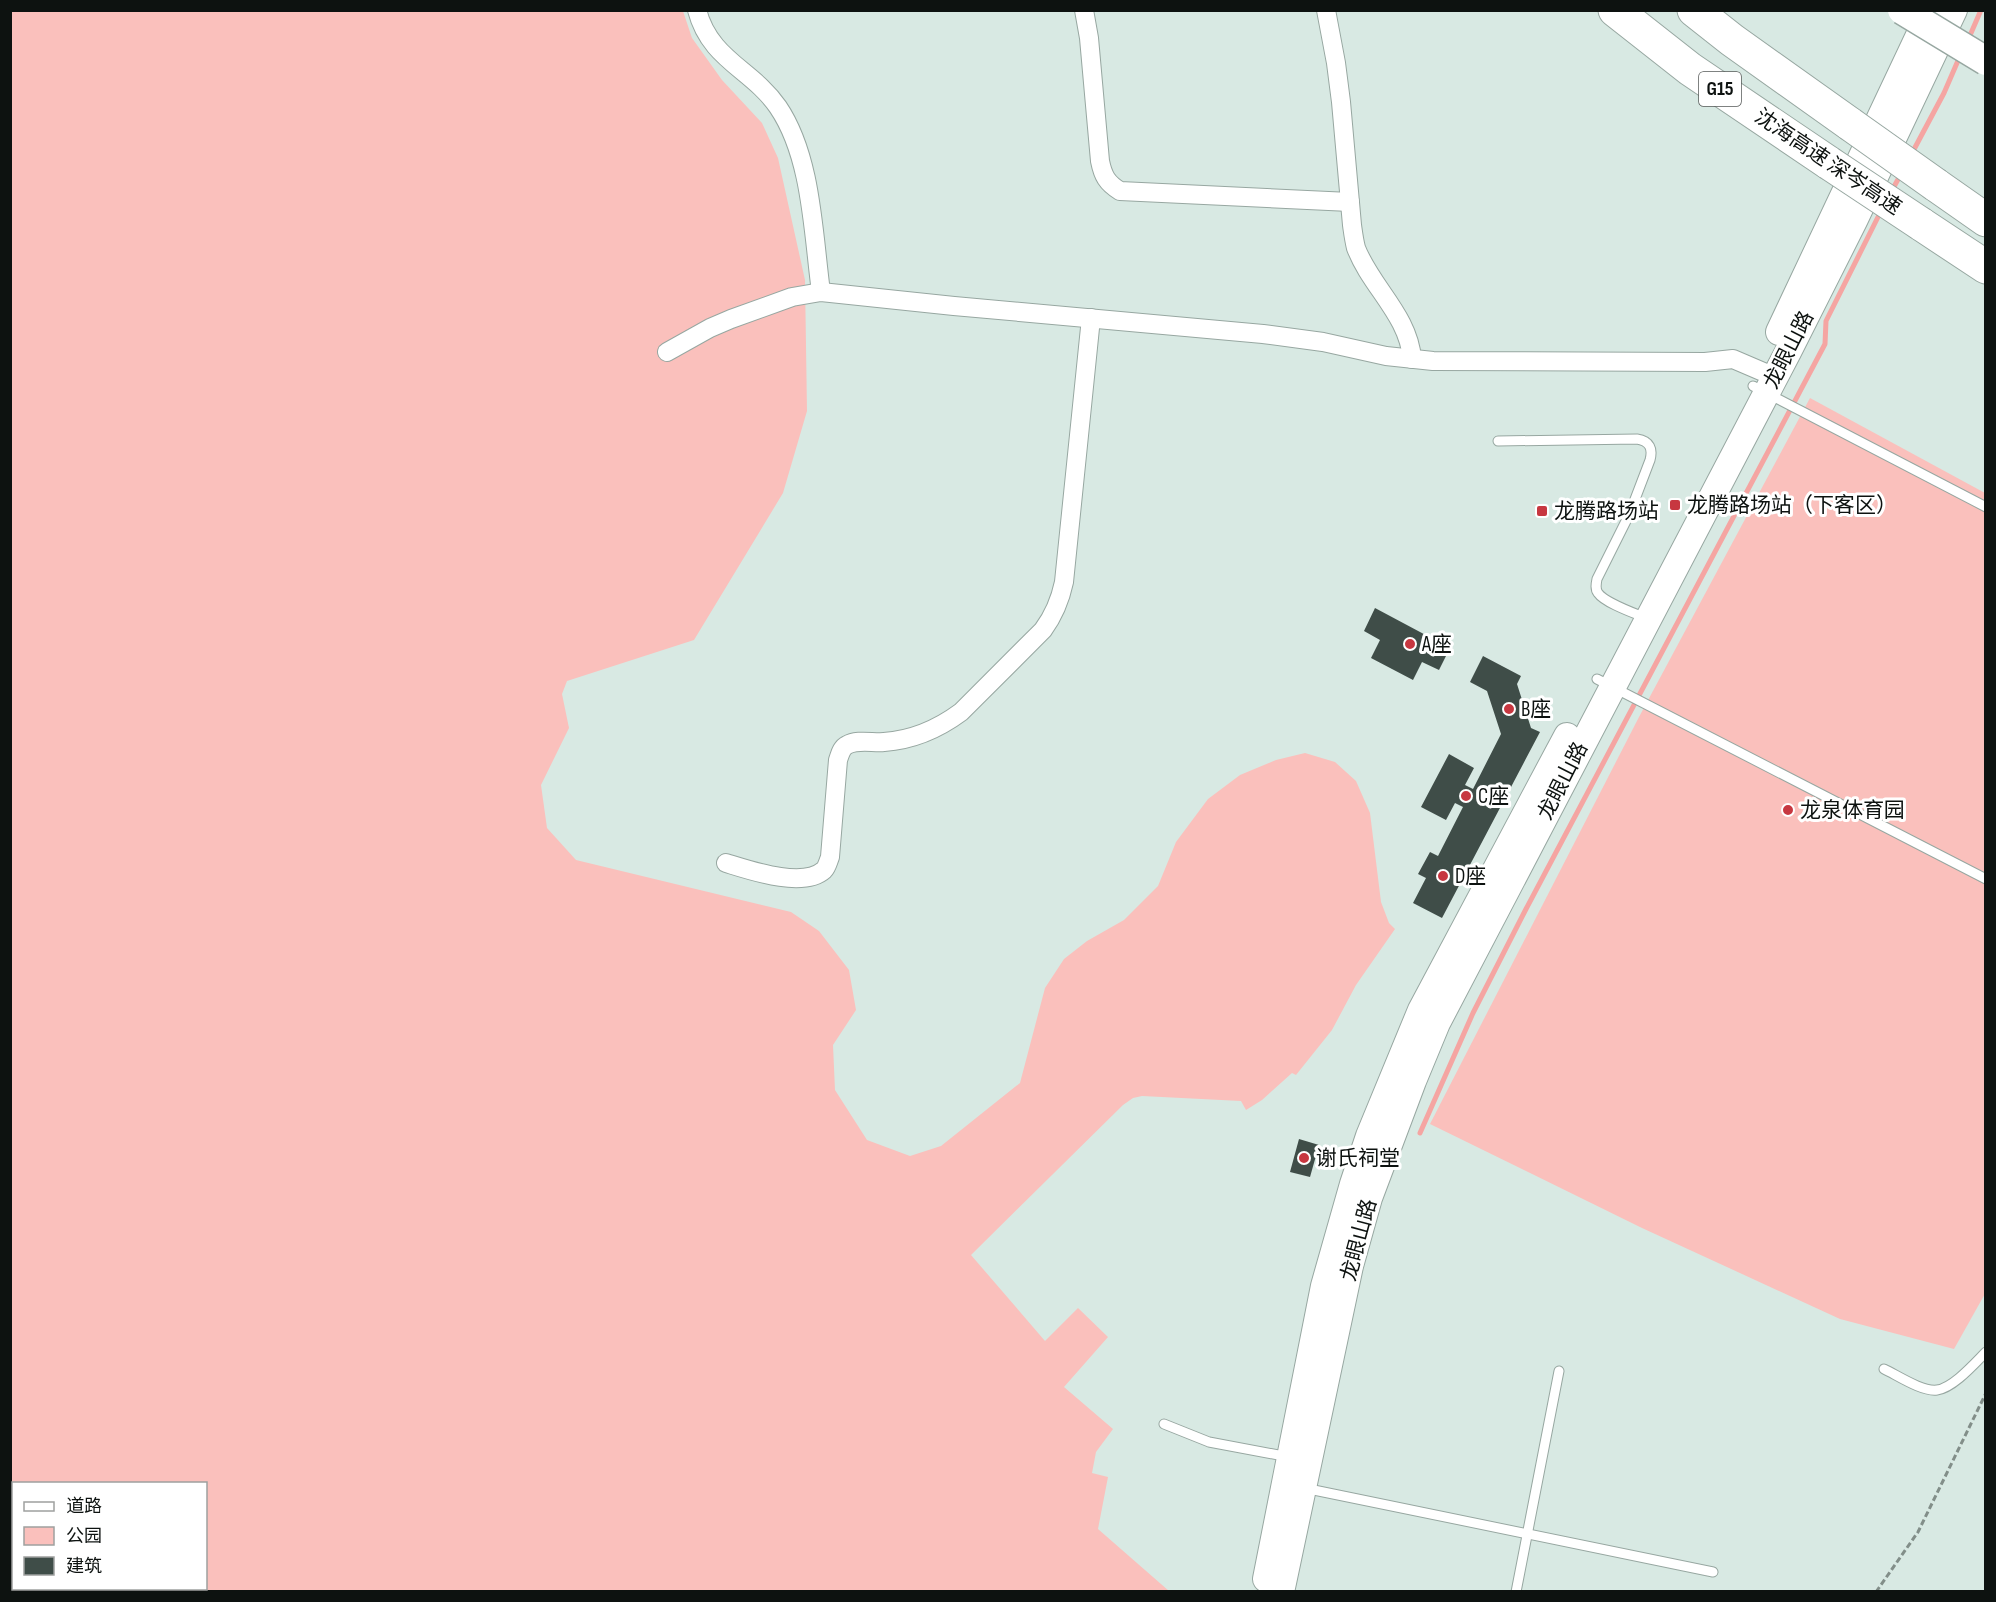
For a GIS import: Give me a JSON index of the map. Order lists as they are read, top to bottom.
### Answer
{
  "streets": {
    "highway": ["G15", "沈海高速 深岑高速"],
    "street": ["龙眼山路"]
  },
  "places": {
    "transit": ["龙腾路场站（下客区）", "龙腾路场站"],
    "other": [
      "A座",
      "B座",
      "C座",
      "龙泉体育园",
      "D座",
      "谢氏祠堂"
    ]
  },
  "legend": ["道路", "公园", "建筑"]
}
